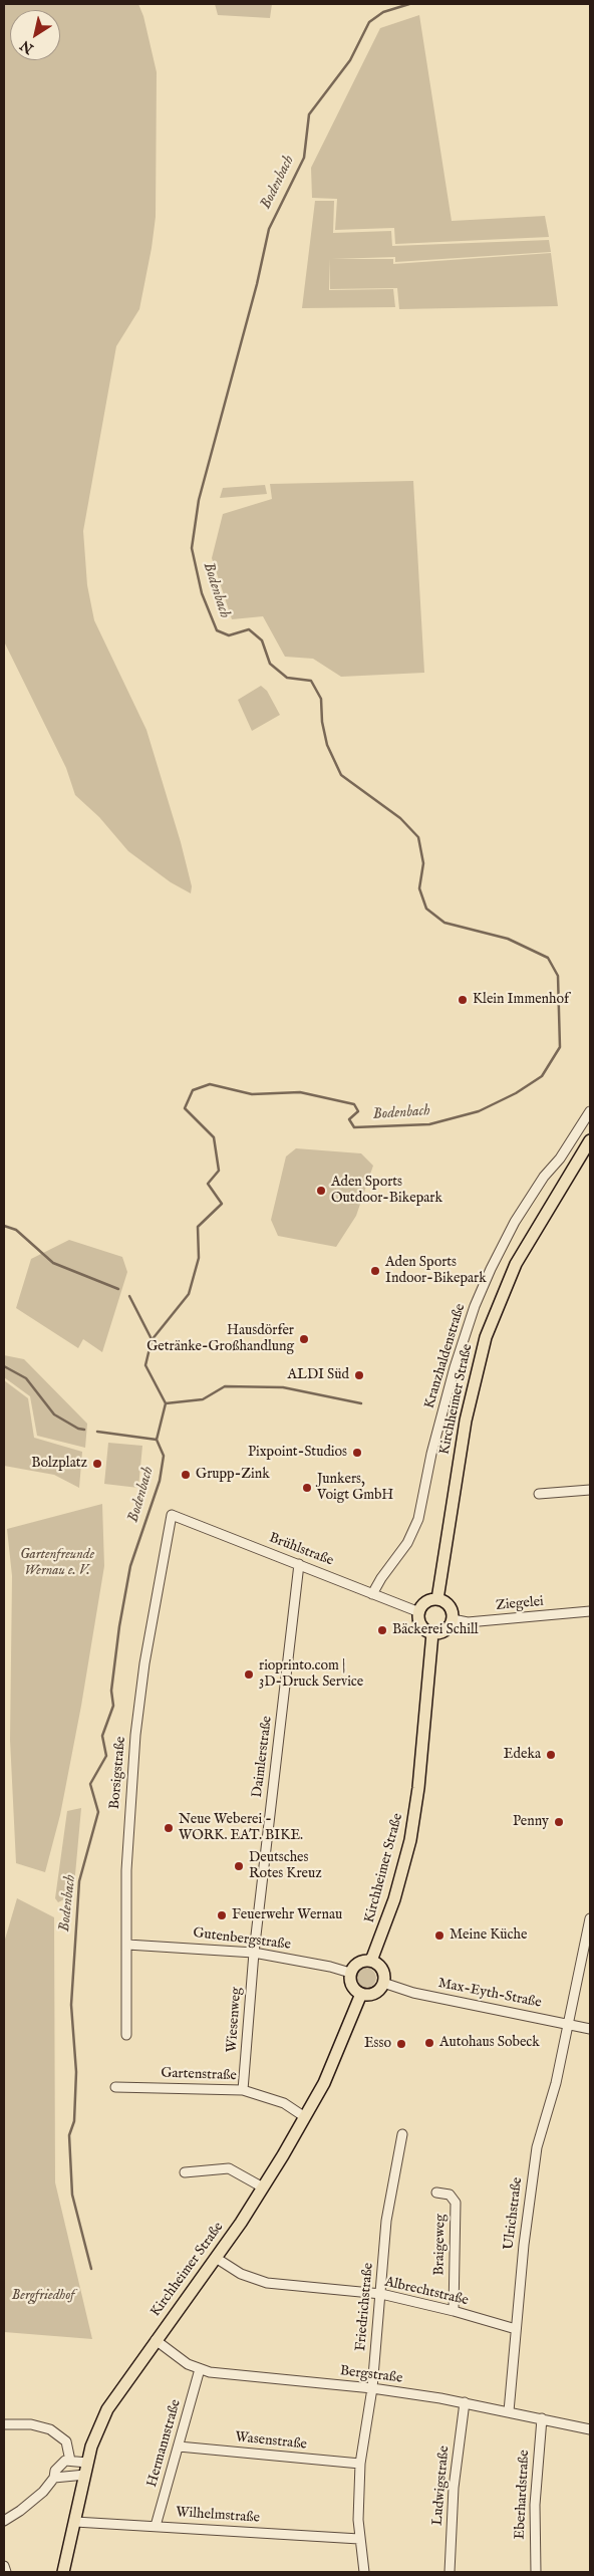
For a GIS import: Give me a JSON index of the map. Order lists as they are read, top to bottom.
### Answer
{
  "streets": {
    "main road": ["Kirchheimer Straße"],
    "street": [
      "Kranzhaldenstraße",
      "Brühlstraße",
      "Ziegelei",
      "Daimlerstraße",
      "Borsigstraße",
      "Gutenbergstraße",
      "Max-Eyth-Straße",
      "Wiesenweg",
      "Gartenstraße",
      "Ulrichstraße",
      "Braigeweg",
      "Albrechtstraße",
      "Friedrichstraße",
      "Bergstraße",
      "Wasenstraße",
      "Hermannstraße",
      "Ludwigstraße",
      "Eberhardstraße",
      "Wilhelmstraße"
    ]
  },
  "crossings": [
    ["Kranzhaldenstraße", "Brühlstraße"],
    ["Kirchheimer Straße", "Brühlstraße"],
    ["Kirchheimer Straße", "Ziegelei"],
    ["Kirchheimer Straße", "Gutenbergstraße"],
    ["Kirchheimer Straße", "Max-Eyth-Straße"],
    ["Kirchheimer Straße", "Gartenstraße"],
    ["Kirchheimer Straße", "Albrechtstraße"],
    ["Kirchheimer Straße", "Bergstraße"],
    ["Kirchheimer Straße", "Wilhelmstraße"],
    ["Brühlstraße", "Ziegelei"],
    ["Brühlstraße", "Daimlerstraße"],
    ["Brühlstraße", "Borsigstraße"],
    ["Daimlerstraße", "Gutenbergstraße"],
    ["Daimlerstraße", "Wiesenweg"],
    ["Borsigstraße", "Gutenbergstraße"],
    ["Gutenbergstraße", "Max-Eyth-Straße"],
    ["Gutenbergstraße", "Wiesenweg"],
    ["Max-Eyth-Straße", "Ulrichstraße"],
    ["Wiesenweg", "Gartenstraße"],
    ["Ulrichstraße", "Albrechtstraße"],
    ["Ulrichstraße", "Bergstraße"],
    ["Braigeweg", "Albrechtstraße"],
    ["Albrechtstraße", "Friedrichstraße"],
    ["Friedrichstraße", "Bergstraße"],
    ["Friedrichstraße", "Wasenstraße"],
    ["Friedrichstraße", "Wilhelmstraße"],
    ["Bergstraße", "Hermannstraße"],
    ["Bergstraße", "Ludwigstraße"],
    ["Bergstraße", "Eberhardstraße"],
    ["Wasenstraße", "Hermannstraße"],
    ["Hermannstraße", "Wilhelmstraße"]
  ],
  "water": ["Bodenbach"],
  "parks": ["Gartenfreunde Wernau e. V.", "Bergfriedhof"],
  "places": [
    "Klein Immenhof",
    "Aden Sports Outdoor-Bikepark",
    "Aden Sports Indoor-Bikepark",
    "Hausdörfer Getränke-Großhandlung",
    "ALDI Süd",
    "Pixpoint-Studios",
    "Bolzplatz",
    "Grupp-Zink",
    "Junkers, Voigt GmbH",
    "Bäckerei Schill",
    "rioprinto.com | 3D-Druck Service",
    "Edeka",
    "Penny",
    "Neue Weberei - WORK. EAT. BIKE.",
    "Deutsches Rotes Kreuz",
    "Feuerwehr Wernau",
    "Meine Küche",
    "Autohaus Sobeck",
    "Esso"
  ],
  "north": "bottom left"
}
